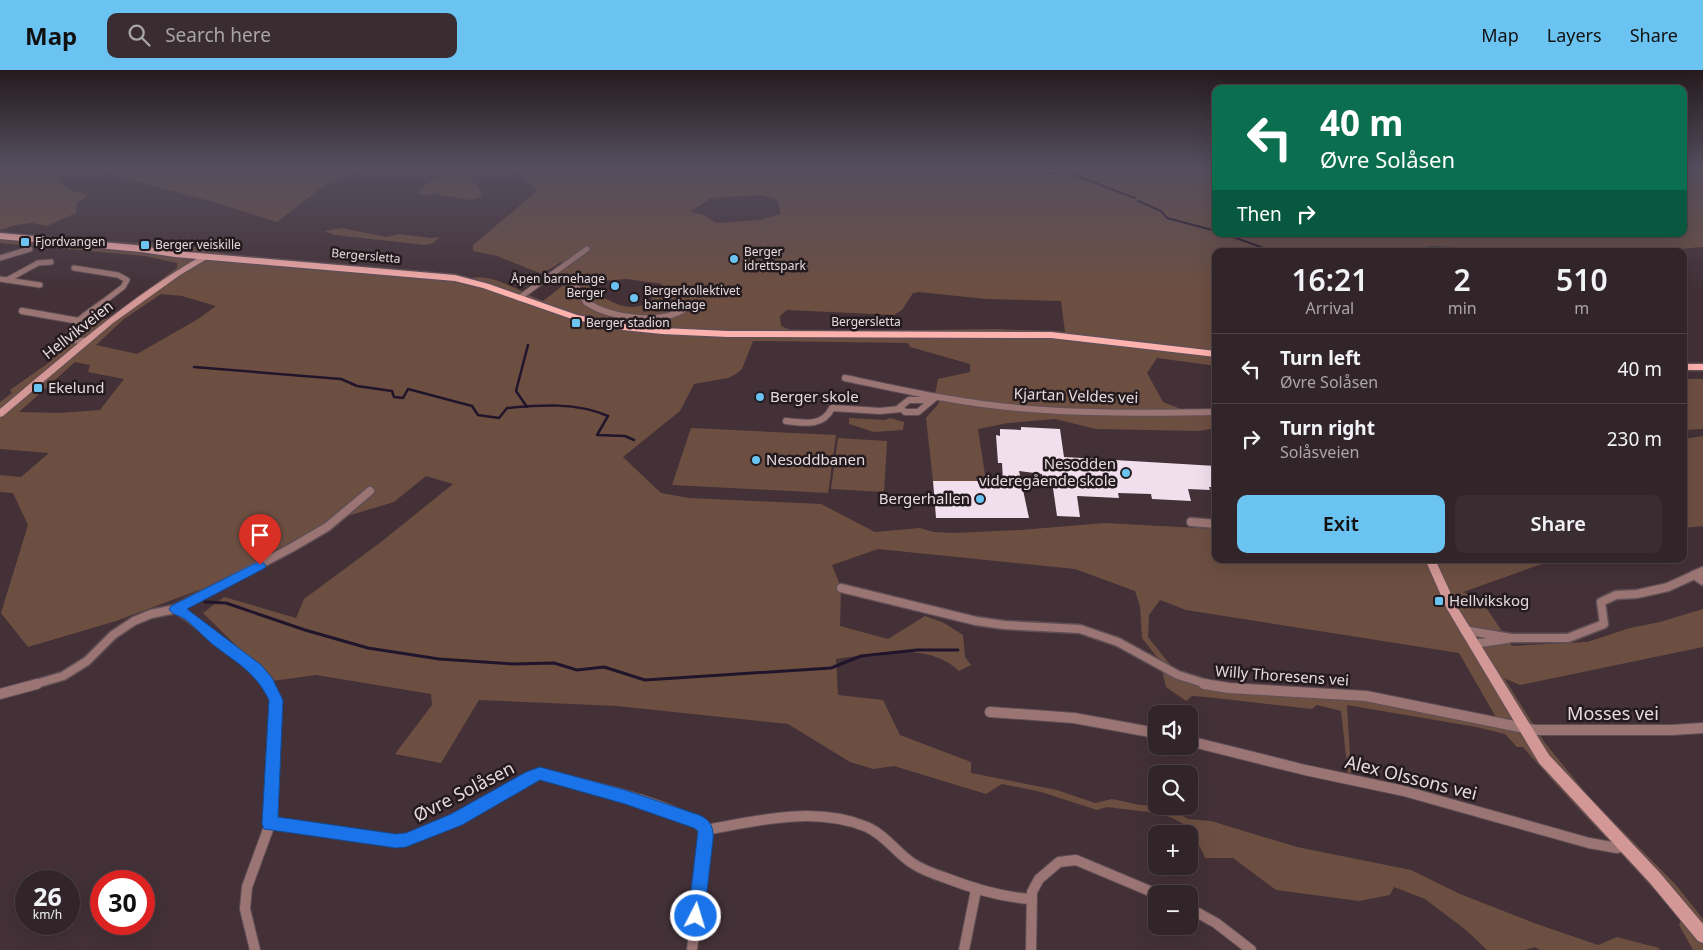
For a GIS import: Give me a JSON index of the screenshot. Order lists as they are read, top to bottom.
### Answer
{
  "streets": {
    "main road": ["Bergersletta", "Hellvikveien"],
    "street": [
      "Kjartan Veldes vei",
      "Willy Thoresens vei",
      "Mosses vei",
      "Alex Olssons vei",
      "Øvre Solåsen"
    ]
  },
  "crossings": [
    ["Bergersletta", "Hellvikveien"],
    ["Willy Thoresens vei", "Mosses vei"]
  ],
  "places": {
    "transit": [
      "Fjordvangen",
      "Berger veiskille",
      "Berger stadion",
      "Ekelund",
      "Hellvikskog"
    ],
    "other": [
      "Berger idrettspark",
      "Åpen barnehage Berger",
      "Bergerkollektivet barnehage",
      "Berger skole",
      "Nesoddbanen",
      "Nesodden videregående skole",
      "Bergerhallen"
    ]
  },
  "page": {
    "header": "Map",
    "search": "Search here",
    "nav": ["Map", "Layers", "Share"],
    "turn": ["40 m", "Øvre Solåsen"],
    "then": "Then",
    "eta": [
      "16:21",
      "Arrival",
      "2",
      "min",
      "510",
      "m"
    ],
    "list": [
      {
        "name": "Turn left",
        "note": "Øvre Solåsen",
        "value": "40 m"
      },
      {
        "name": "Turn right",
        "note": "Solåsveien",
        "value": "230 m"
      }
    ],
    "buttons": ["Exit", "Share"],
    "map_buttons": ["+", "−"],
    "speed": "26 km/h",
    "limit": "30"
  }
}
